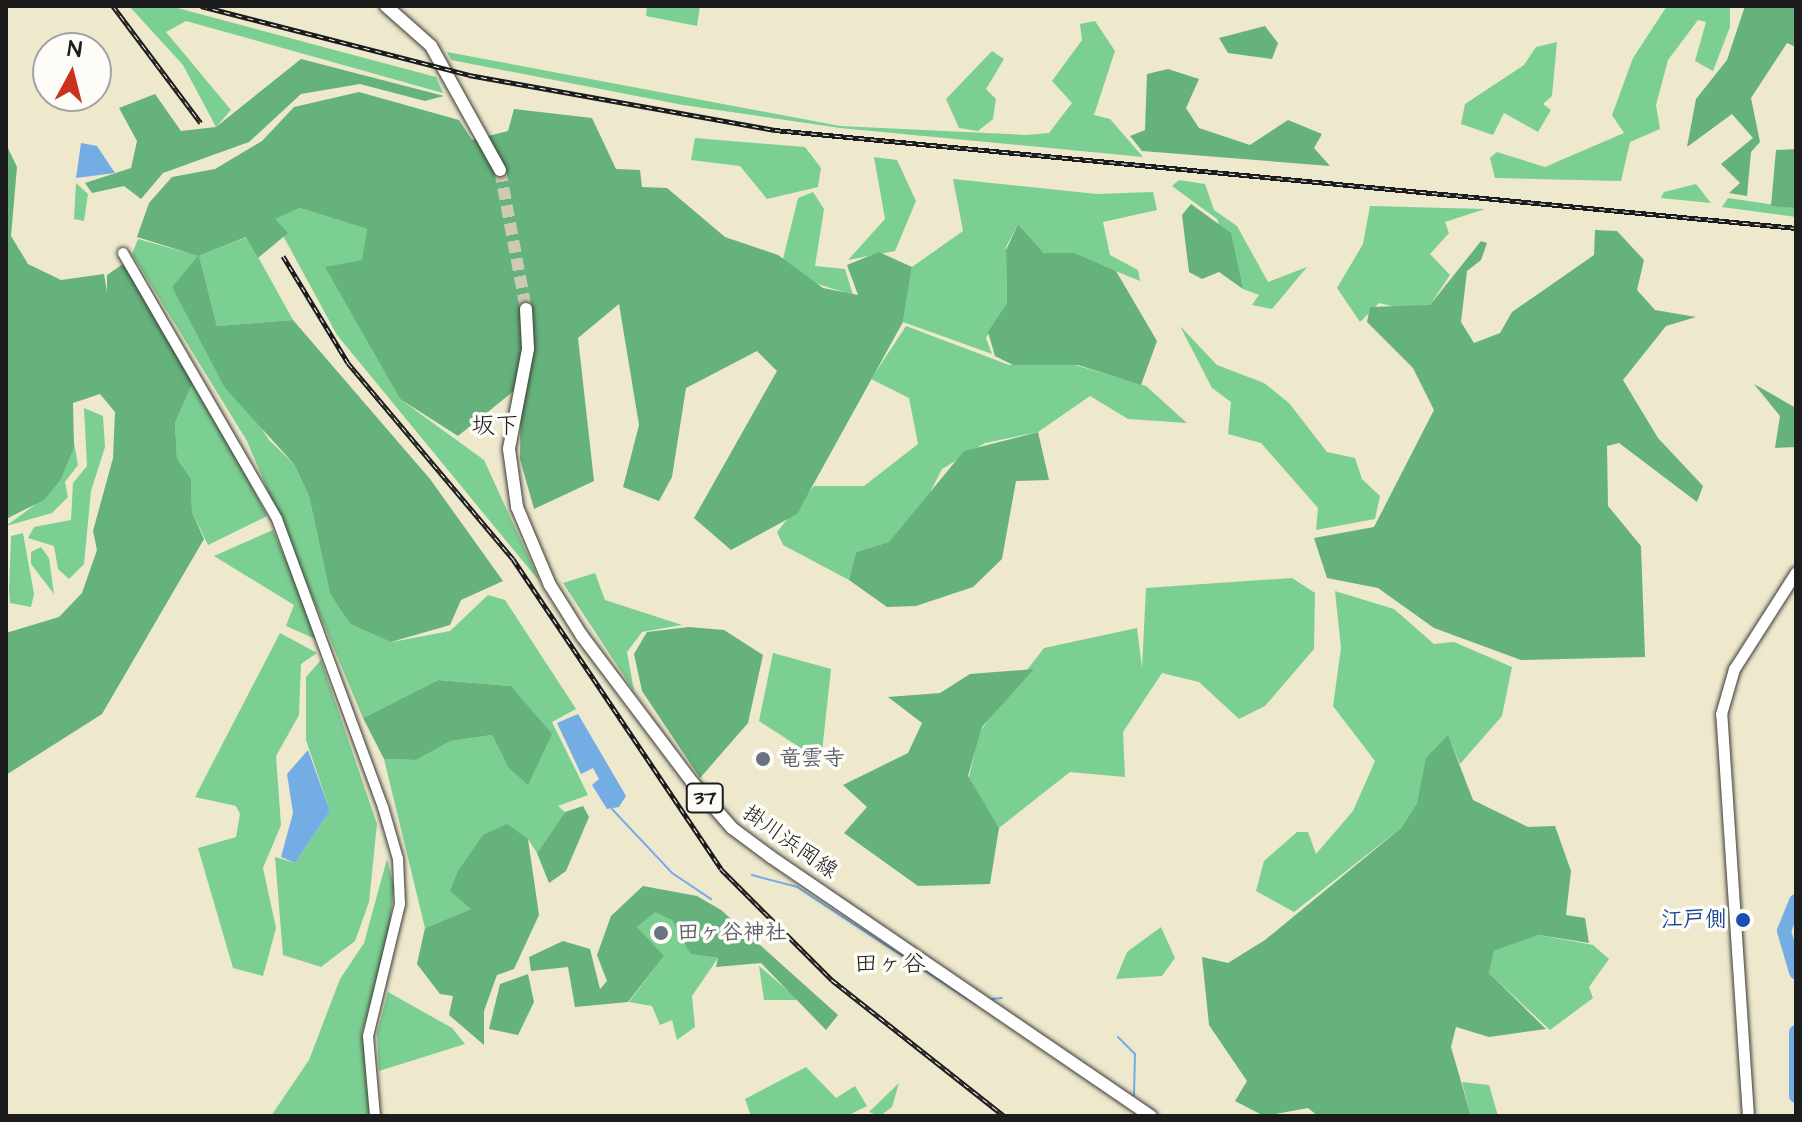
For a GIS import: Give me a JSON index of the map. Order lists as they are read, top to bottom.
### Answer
{
  "streets": {
    "main road": ["37", "掛川浜岡線"]
  },
  "districts": ["坂下", "田ヶ谷"],
  "places": ["竜雲寺", "江戸側", "田ヶ谷神社"],
  "north": "top"
}
